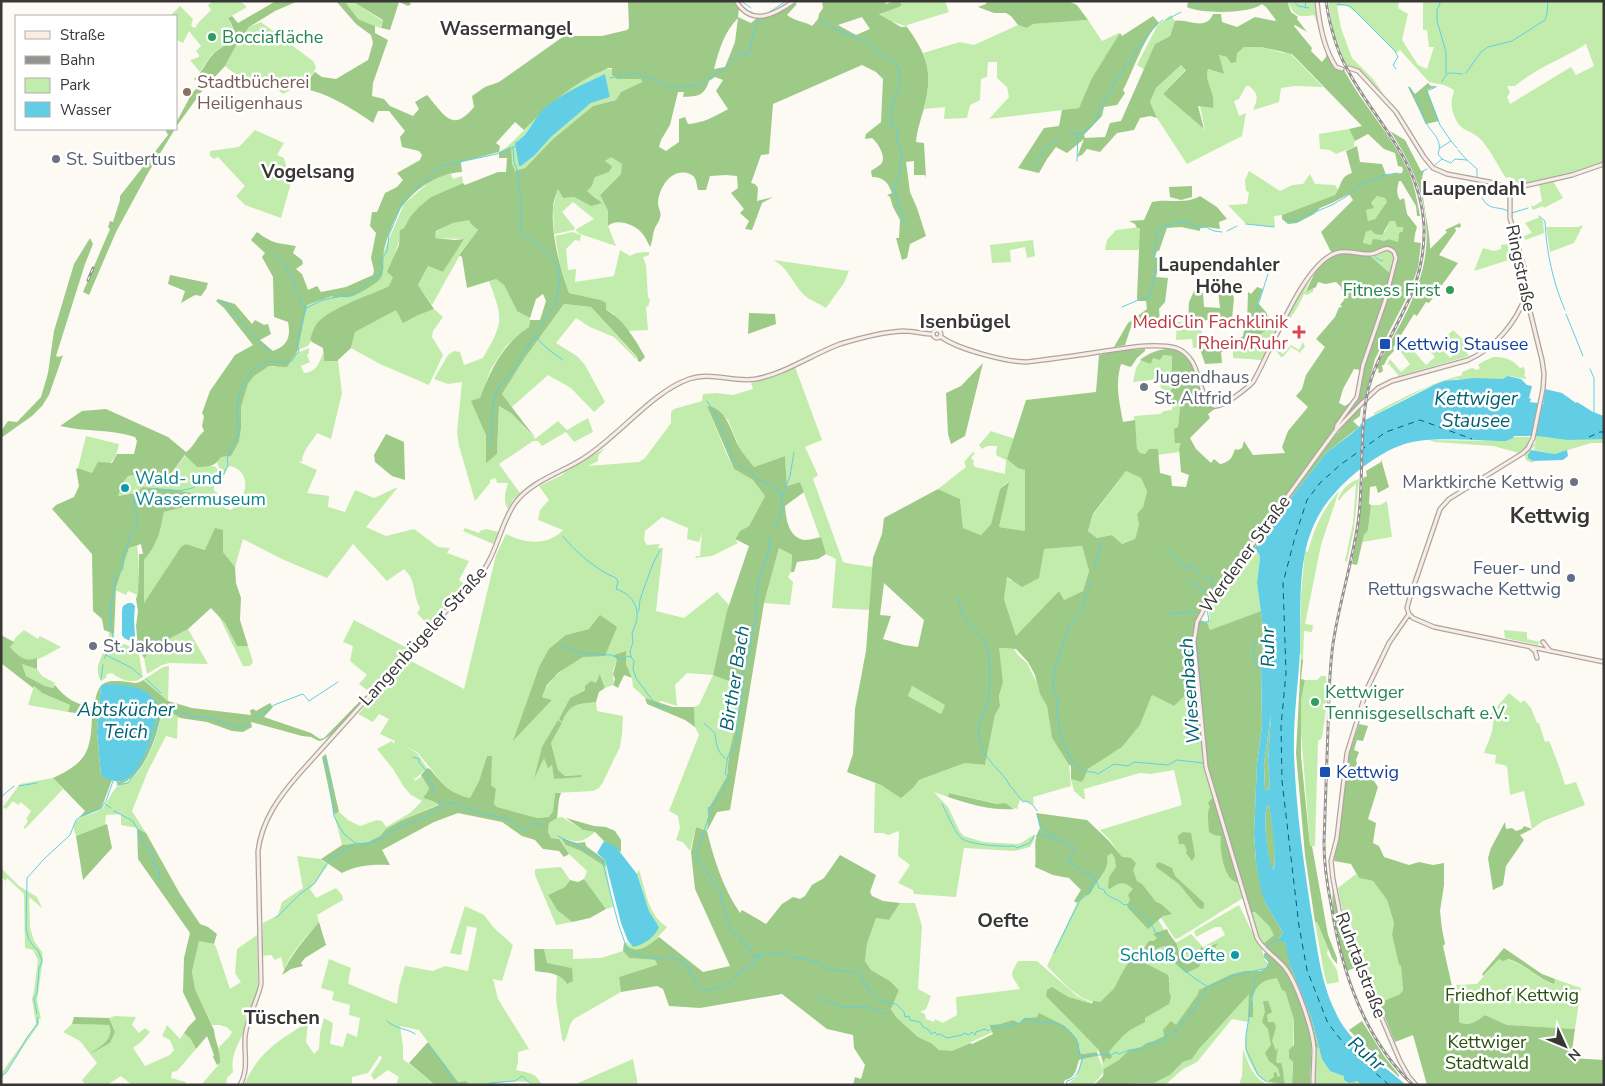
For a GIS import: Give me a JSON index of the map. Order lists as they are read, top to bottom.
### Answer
{
  "streets": {
    "main road": [
      "Ringstraße",
      "Werdener Straße",
      "Langenbügeler Straße",
      "Ruhrtalstraße"
    ]
  },
  "crossings": [
    ["Ringstraße", "Werdener Straße"],
    ["Ringstraße", "Ruhrtalstraße"]
  ],
  "districts": [
    "Wassermangel",
    "Vogelsang",
    "Laupendahl",
    "Laupendahler Höhe",
    "Isenbügel",
    "Kettwig",
    "Oefte",
    "Tüschen"
  ],
  "water": [
    "Kettwiger Stausee",
    "Ruhr",
    "Birther Bach",
    "Wiesenbach",
    "Abtskücher Teich"
  ],
  "parks": ["Friedhof Kettwig", "Kettwiger Stadtwald"],
  "places": {
    "other": [
      "Bocciafläche",
      "Stadtbücherei Heiligenhaus",
      "St. Suitbertus",
      "Fitness First",
      "Jugendhaus St. Altfrid",
      "Marktkirche Kettwig",
      "Wald- und Wassermuseum",
      "Feuer- und Rettungswache Kettwig",
      "St. Jakobus",
      "Kettwiger Tennisgesellschaft e.V.",
      "Schloß Oefte"
    ],
    "health": ["MediClin Fachklinik Rhein/Ruhr"],
    "transit": ["Kettwig Stausee", "Kettwig"]
  },
  "legend": [
    "Straße",
    "Bahn",
    "Park",
    "Wasser"
  ],
  "north": "bottom right"
}
